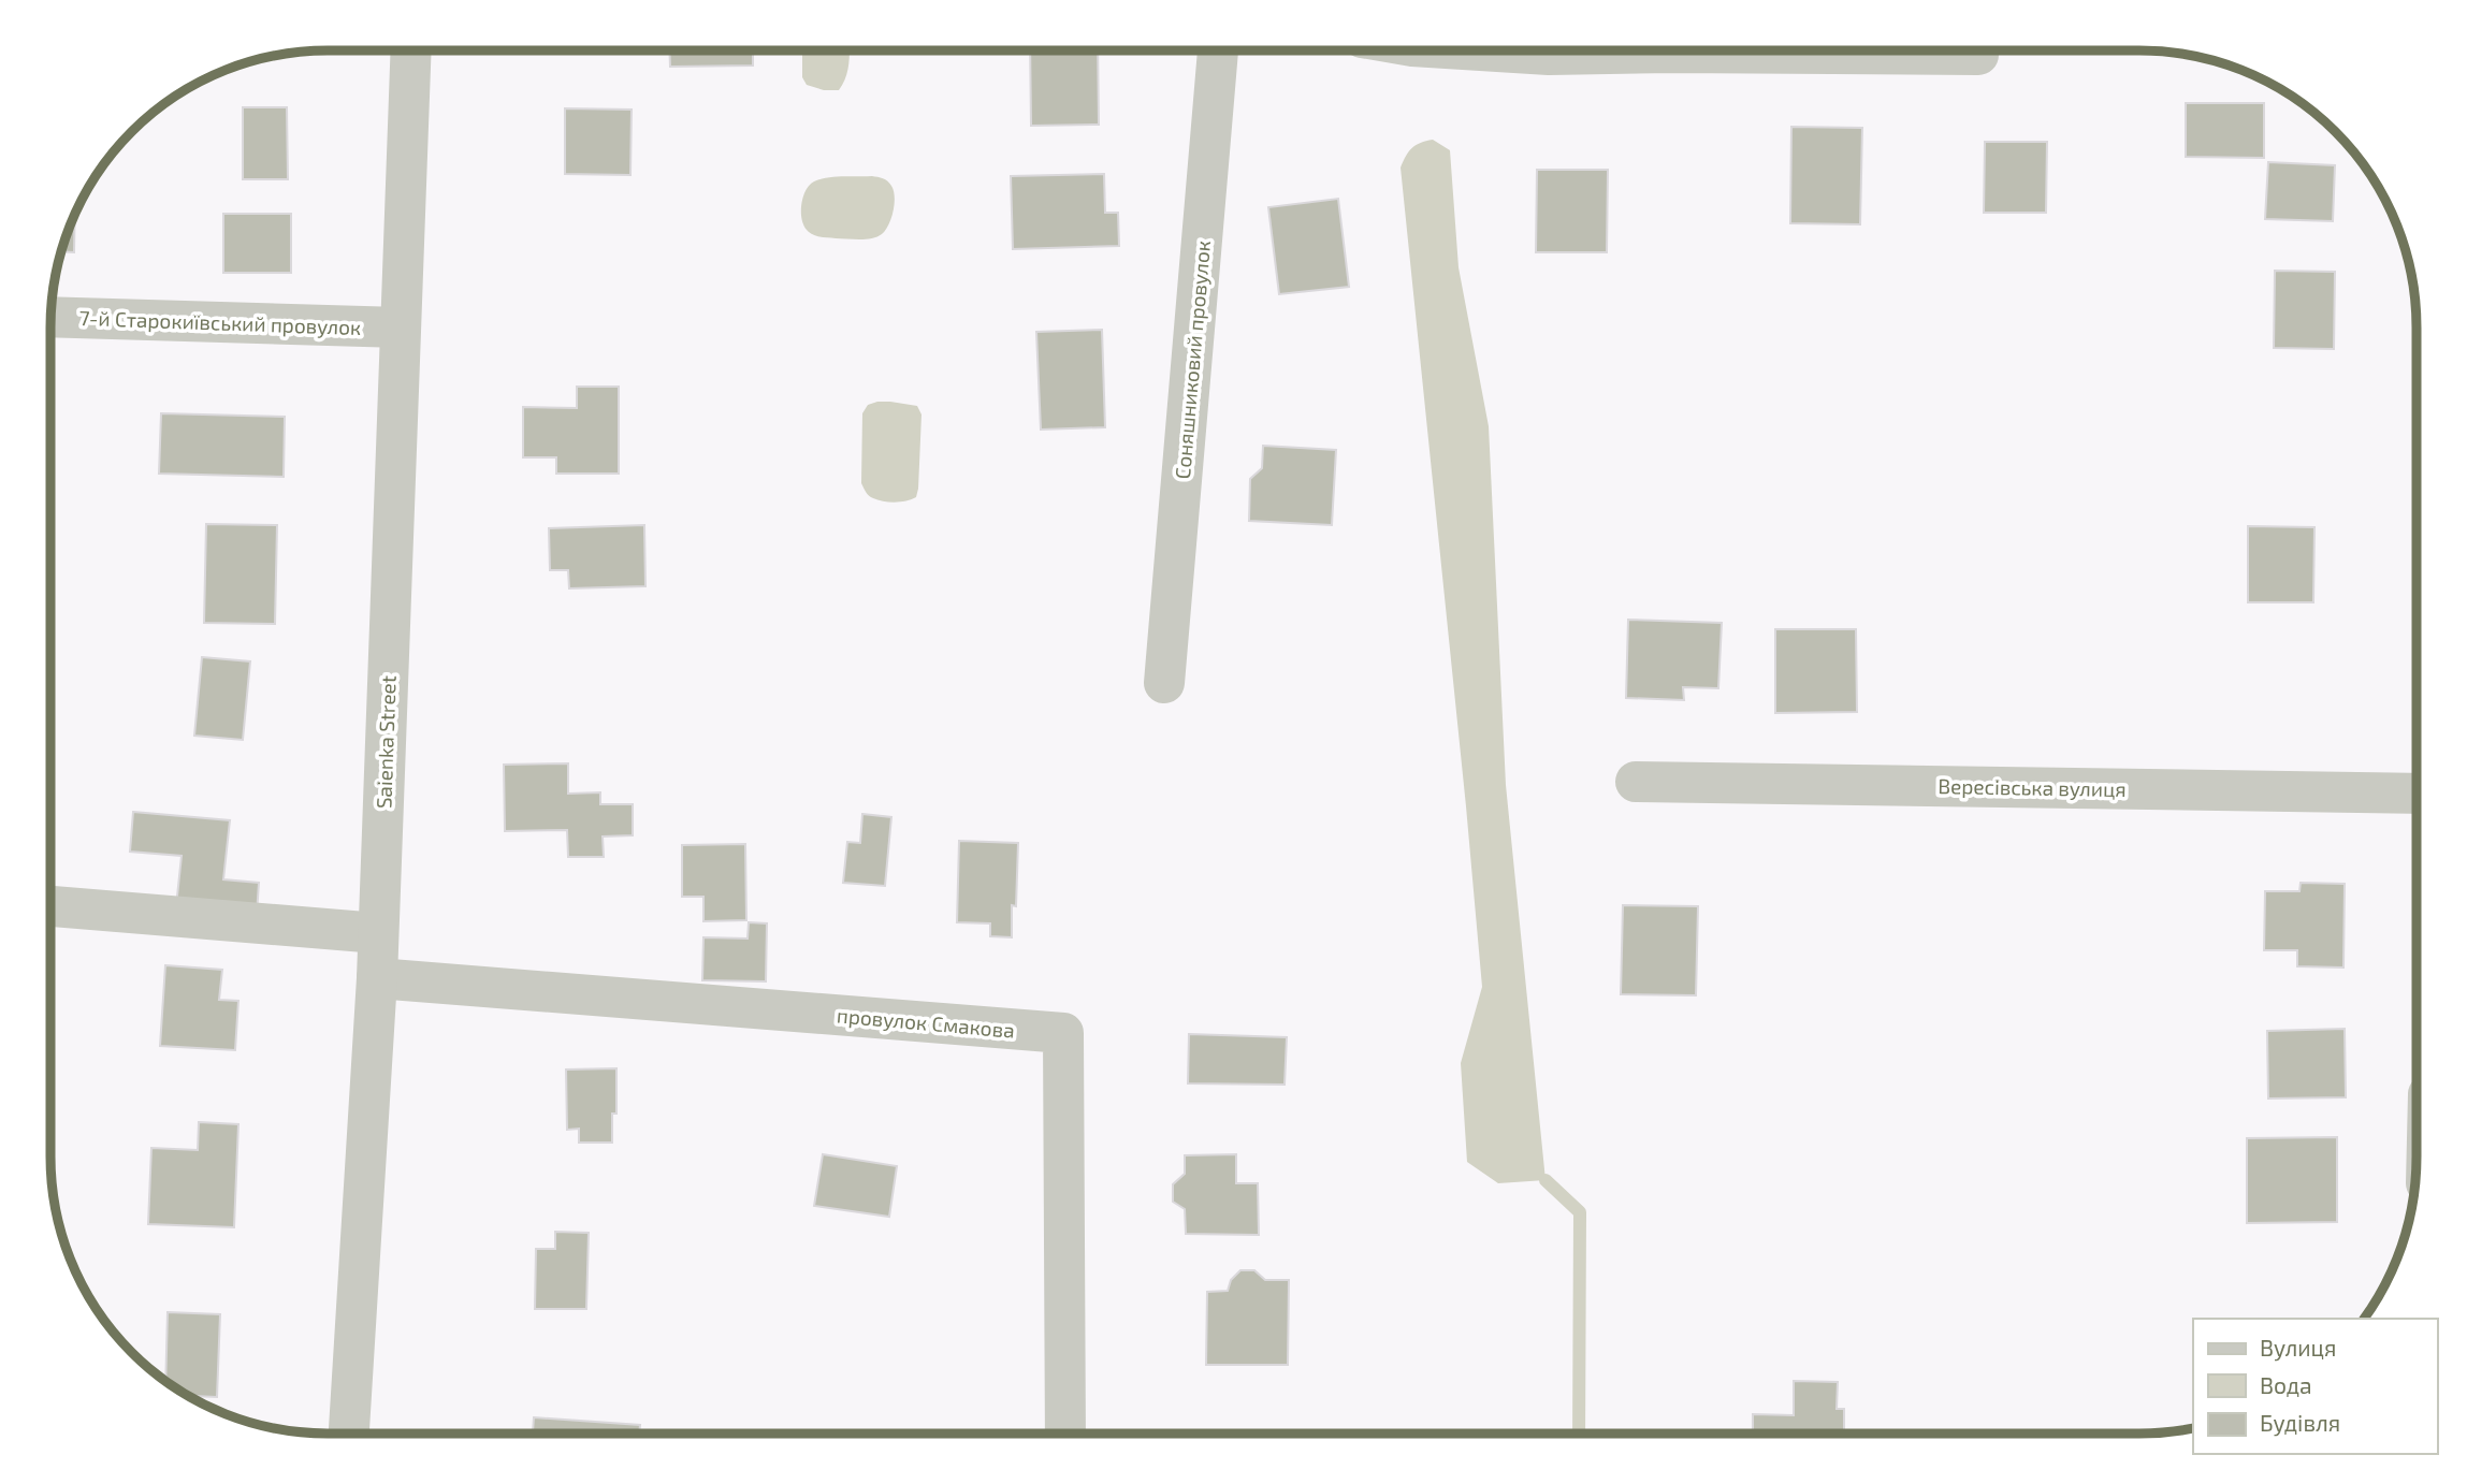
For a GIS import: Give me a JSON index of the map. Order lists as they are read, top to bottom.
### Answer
{
  "streets": {
    "street": [
      "7-й Старокиївський провулок",
      "Соняшниковий провулок",
      "Saienka Street",
      "Вересівська вулиця",
      "провулок Смакова"
    ]
  },
  "crossings": [
    ["7-й Старокиївський провулок", "Saienka Street"],
    ["Saienka Street", "провулок Смакова"]
  ],
  "legend": ["Вулиця", "Вода", "Будівля"]
}
